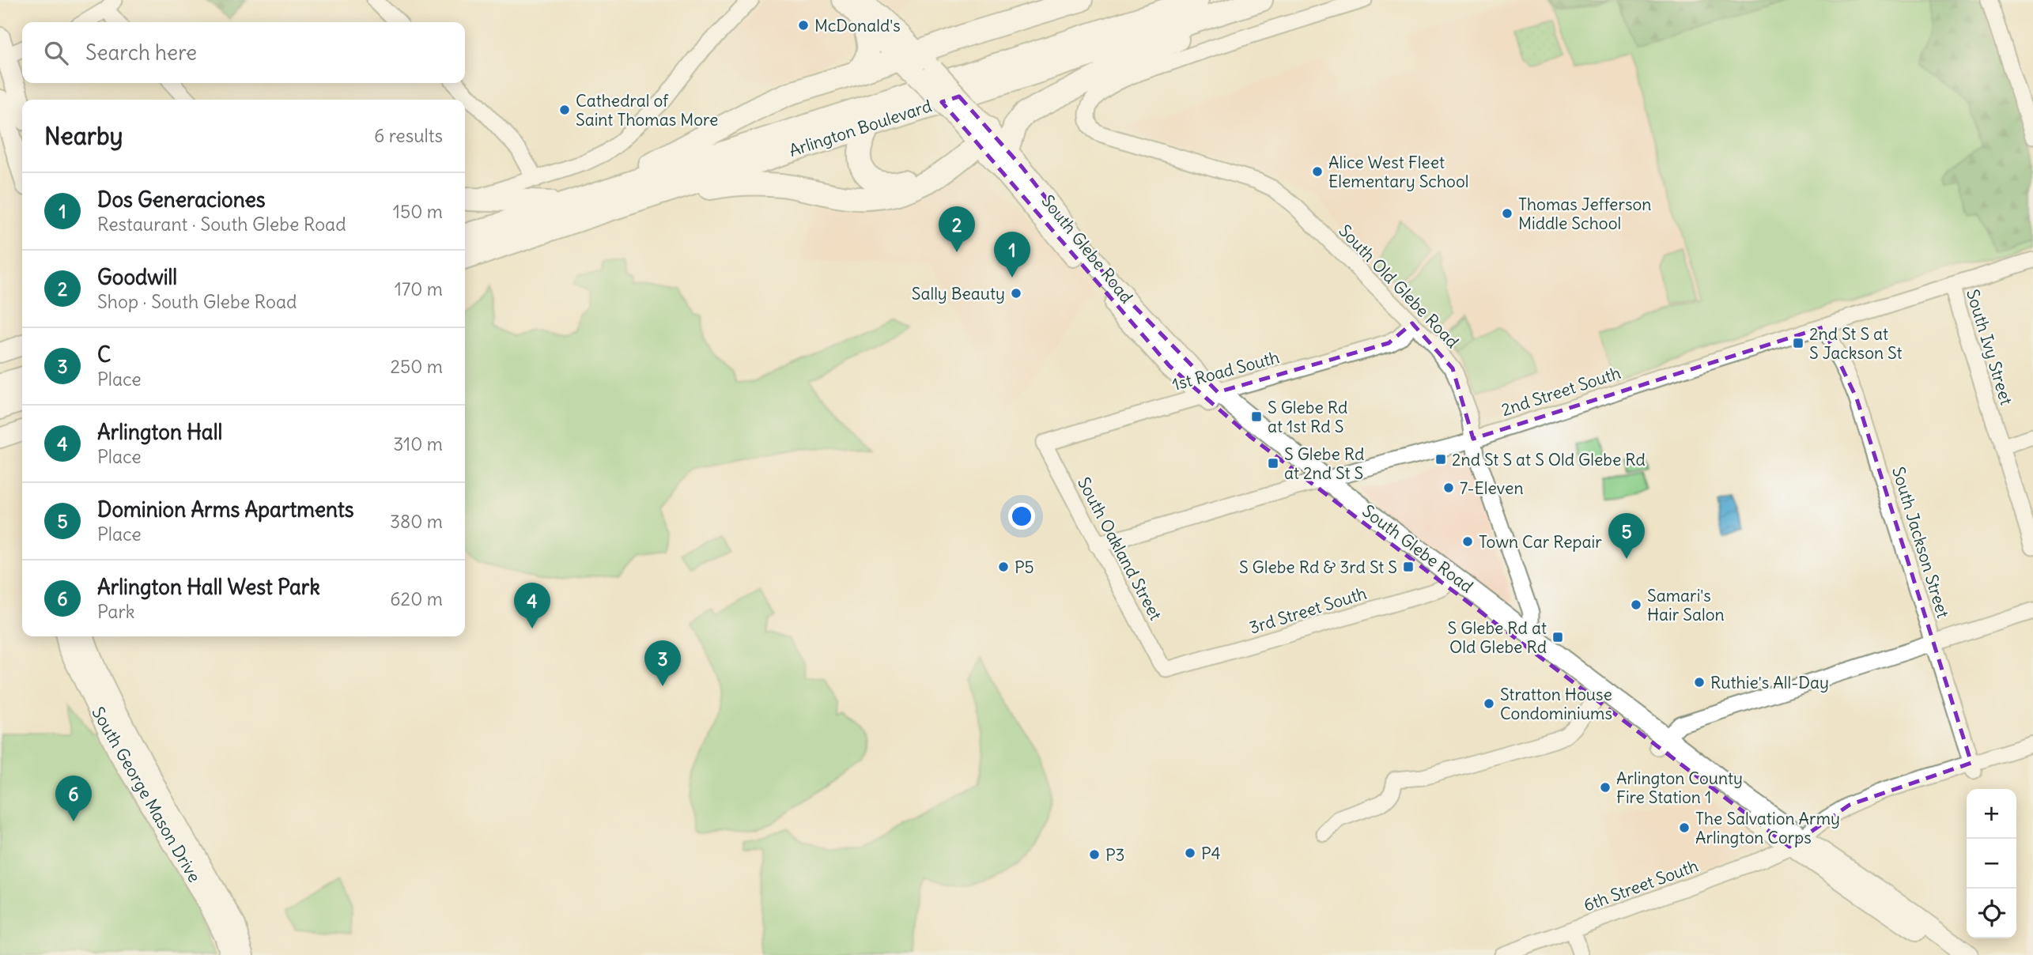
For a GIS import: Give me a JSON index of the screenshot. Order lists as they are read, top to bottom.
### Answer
{
  "streets": {
    "highway": ["Arlington Boulevard"],
    "main road": ["South Glebe Road", "South George Mason Drive"],
    "street": [
      "South Old Glebe Road",
      "South Ivy Street",
      "1st Road South",
      "2nd Street South",
      "South Jackson Street",
      "South Oakland Street",
      "3rd Street South",
      "6th Street South"
    ]
  },
  "crossings": [
    ["South Glebe Road", "South Old Glebe Road"],
    ["South Glebe Road", "1st Road South"],
    ["South Glebe Road", "2nd Street South"],
    ["South Glebe Road", "3rd Street South"],
    ["South Glebe Road", "6th Street South"],
    ["South Old Glebe Road", "1st Road South"],
    ["South Old Glebe Road", "2nd Street South"],
    ["South Ivy Street", "2nd Street South"],
    ["1st Road South", "South Oakland Street"],
    ["2nd Street South", "South Jackson Street"],
    ["2nd Street South", "South Oakland Street"],
    ["South Jackson Street", "6th Street South"],
    ["South Oakland Street", "3rd Street South"]
  ],
  "places": {
    "other": [
      "McDonald's",
      "Cathedral of Saint Thomas More",
      "Alice West Fleet Elementary School",
      "Thomas Jefferson Middle School",
      "Sally Beauty",
      "7-Eleven",
      "Town Car Repair",
      "P5",
      "Samari's Hair Salon",
      "Ruthie's All-Day",
      "Stratton House Condominiums",
      "Arlington County Fire Station 1",
      "The Salvation Army Arlington Corps",
      "P4",
      "P3"
    ],
    "transit": [
      "2nd St S at S Jackson St",
      "S Glebe Rd at 1st Rd S",
      "2nd St S at S Old Glebe Rd",
      "S Glebe Rd at 2nd St S",
      "S Glebe Rd & 3rd St S",
      "S Glebe Rd at Old Glebe Rd"
    ]
  },
  "page": {
    "search": "Search here",
    "heading": ["Nearby", "6 results"],
    "list": [
      {
        "mark": "1",
        "name": "Dos Generaciones",
        "note": "Restaurant · South Glebe Road",
        "value": "150 m"
      },
      {
        "mark": "2",
        "name": "Goodwill",
        "note": "Shop · South Glebe Road",
        "value": "170 m"
      },
      {
        "mark": "3",
        "name": "C",
        "note": "Place",
        "value": "250 m"
      },
      {
        "mark": "4",
        "name": "Arlington Hall",
        "note": "Place",
        "value": "310 m"
      },
      {
        "mark": "5",
        "name": "Dominion Arms Apartments",
        "note": "Place",
        "value": "380 m"
      },
      {
        "mark": "6",
        "name": "Arlington Hall West Park",
        "note": "Park",
        "value": "620 m"
      }
    ],
    "pins": [
      "2",
      "1",
      "5",
      "4",
      "3",
      "6"
    ],
    "map_buttons": ["+", "−"]
  }
}
